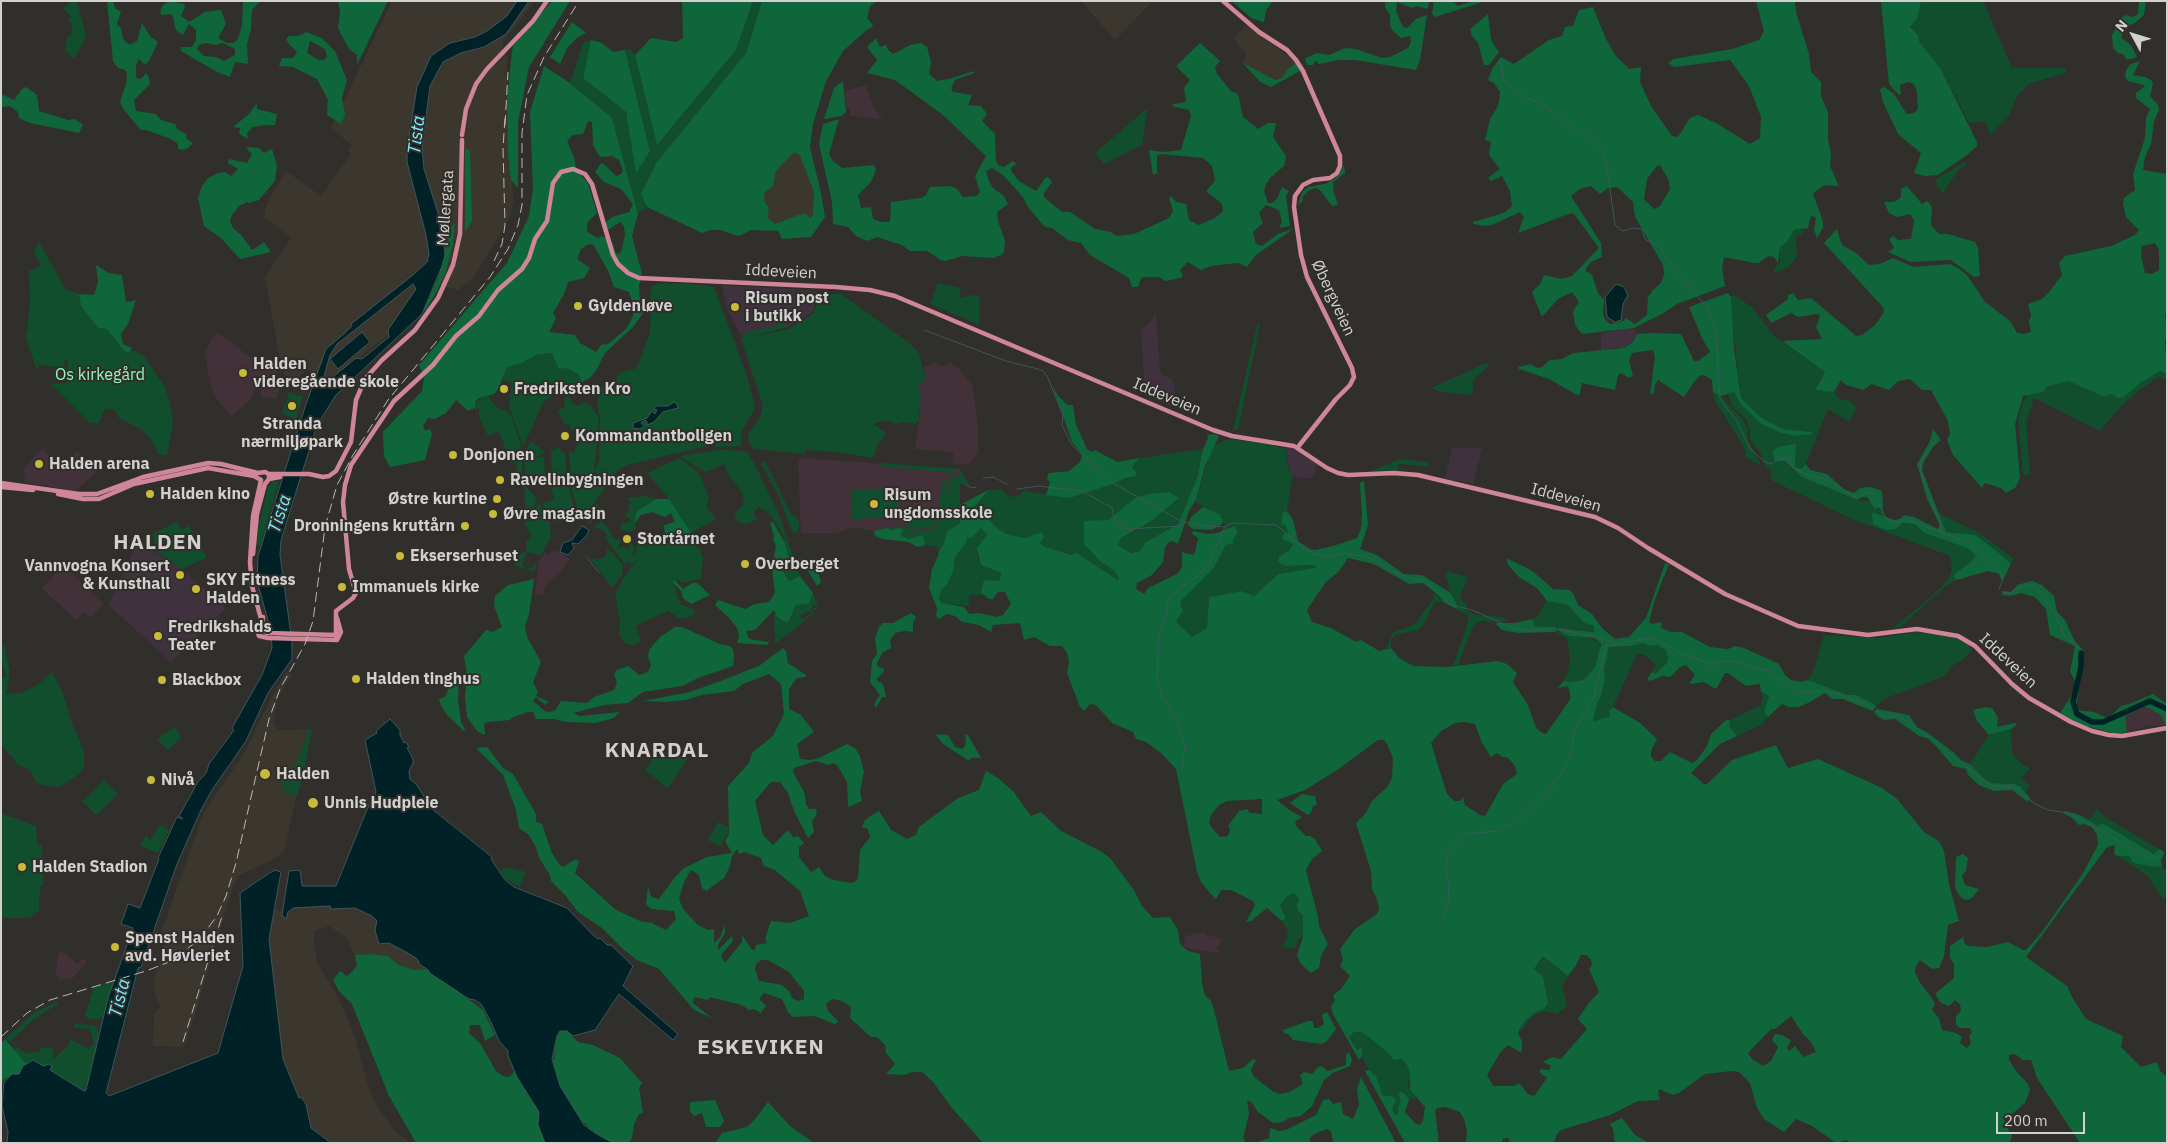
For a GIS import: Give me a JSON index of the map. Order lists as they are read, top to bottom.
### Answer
{
  "streets": {
    "main road": ["Møllergata", "Iddeveien", "Øbergveien"]
  },
  "crossings": [
    ["Møllergata", "Iddeveien"],
    ["Iddeveien", "Øbergveien"]
  ],
  "districts": ["HALDEN", "KNARDAL", "ESKEVIKEN"],
  "water": ["Tista"],
  "parks": ["Os kirkegård"],
  "places": [
    "Gyldenløve",
    "Risum post i butikk",
    "Halden videregående skole",
    "Fredriksten Kro",
    "Stranda nærmiljøpark",
    "Kommandantboligen",
    "Donjonen",
    "Halden arena",
    "Ravelinbygningen",
    "Halden kino",
    "Østre kurtine",
    "Risum ungdomsskole",
    "Øvre magasin",
    "Dronningens kruttårn",
    "Stortårnet",
    "Ekserserhuset",
    "Overberget",
    "Vannvogna Konsert & Kunsthall",
    "Immanuels kirke",
    "SKY Fitness Halden",
    "Fredrikshalds Teater",
    "Halden tinghus",
    "Blackbox",
    "Halden",
    "Nivå",
    "Unnis Hudpleie",
    "Halden Stadion",
    "Spenst Halden avd. Høvleriet"
  ],
  "scale_bar": "200 m",
  "north": "top left"
}
